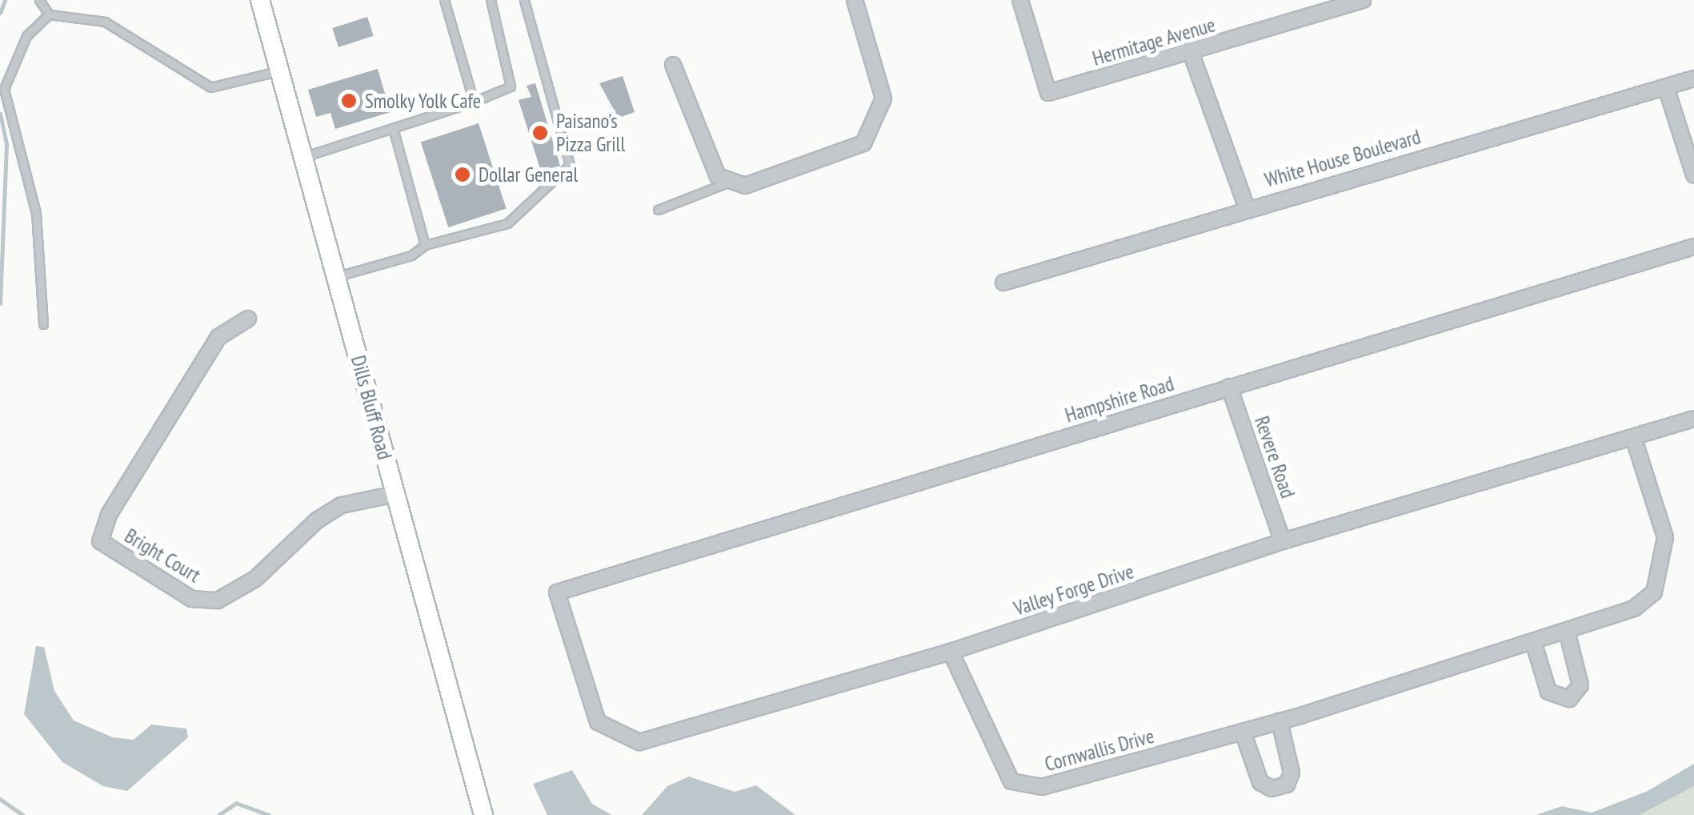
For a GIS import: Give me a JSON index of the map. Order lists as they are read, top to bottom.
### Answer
{
  "streets": {
    "street": [
      "Hermitage Avenue",
      "White House Boulevard",
      "Hampshire Road",
      "Dills Bluff Road",
      "Revere Road",
      "Bright Court",
      "Valley Forge Drive",
      "Cornwallis Drive"
    ]
  },
  "crossings": [
    ["Hampshire Road", "Revere Road"],
    ["Hampshire Road", "Valley Forge Drive"],
    ["Dills Bluff Road", "Bright Court"],
    ["Revere Road", "Valley Forge Drive"],
    ["Valley Forge Drive", "Cornwallis Drive"]
  ],
  "places": ["Smolky Yolk Cafe", "Paisano's Pizza Grill", "Dollar General"]
}
